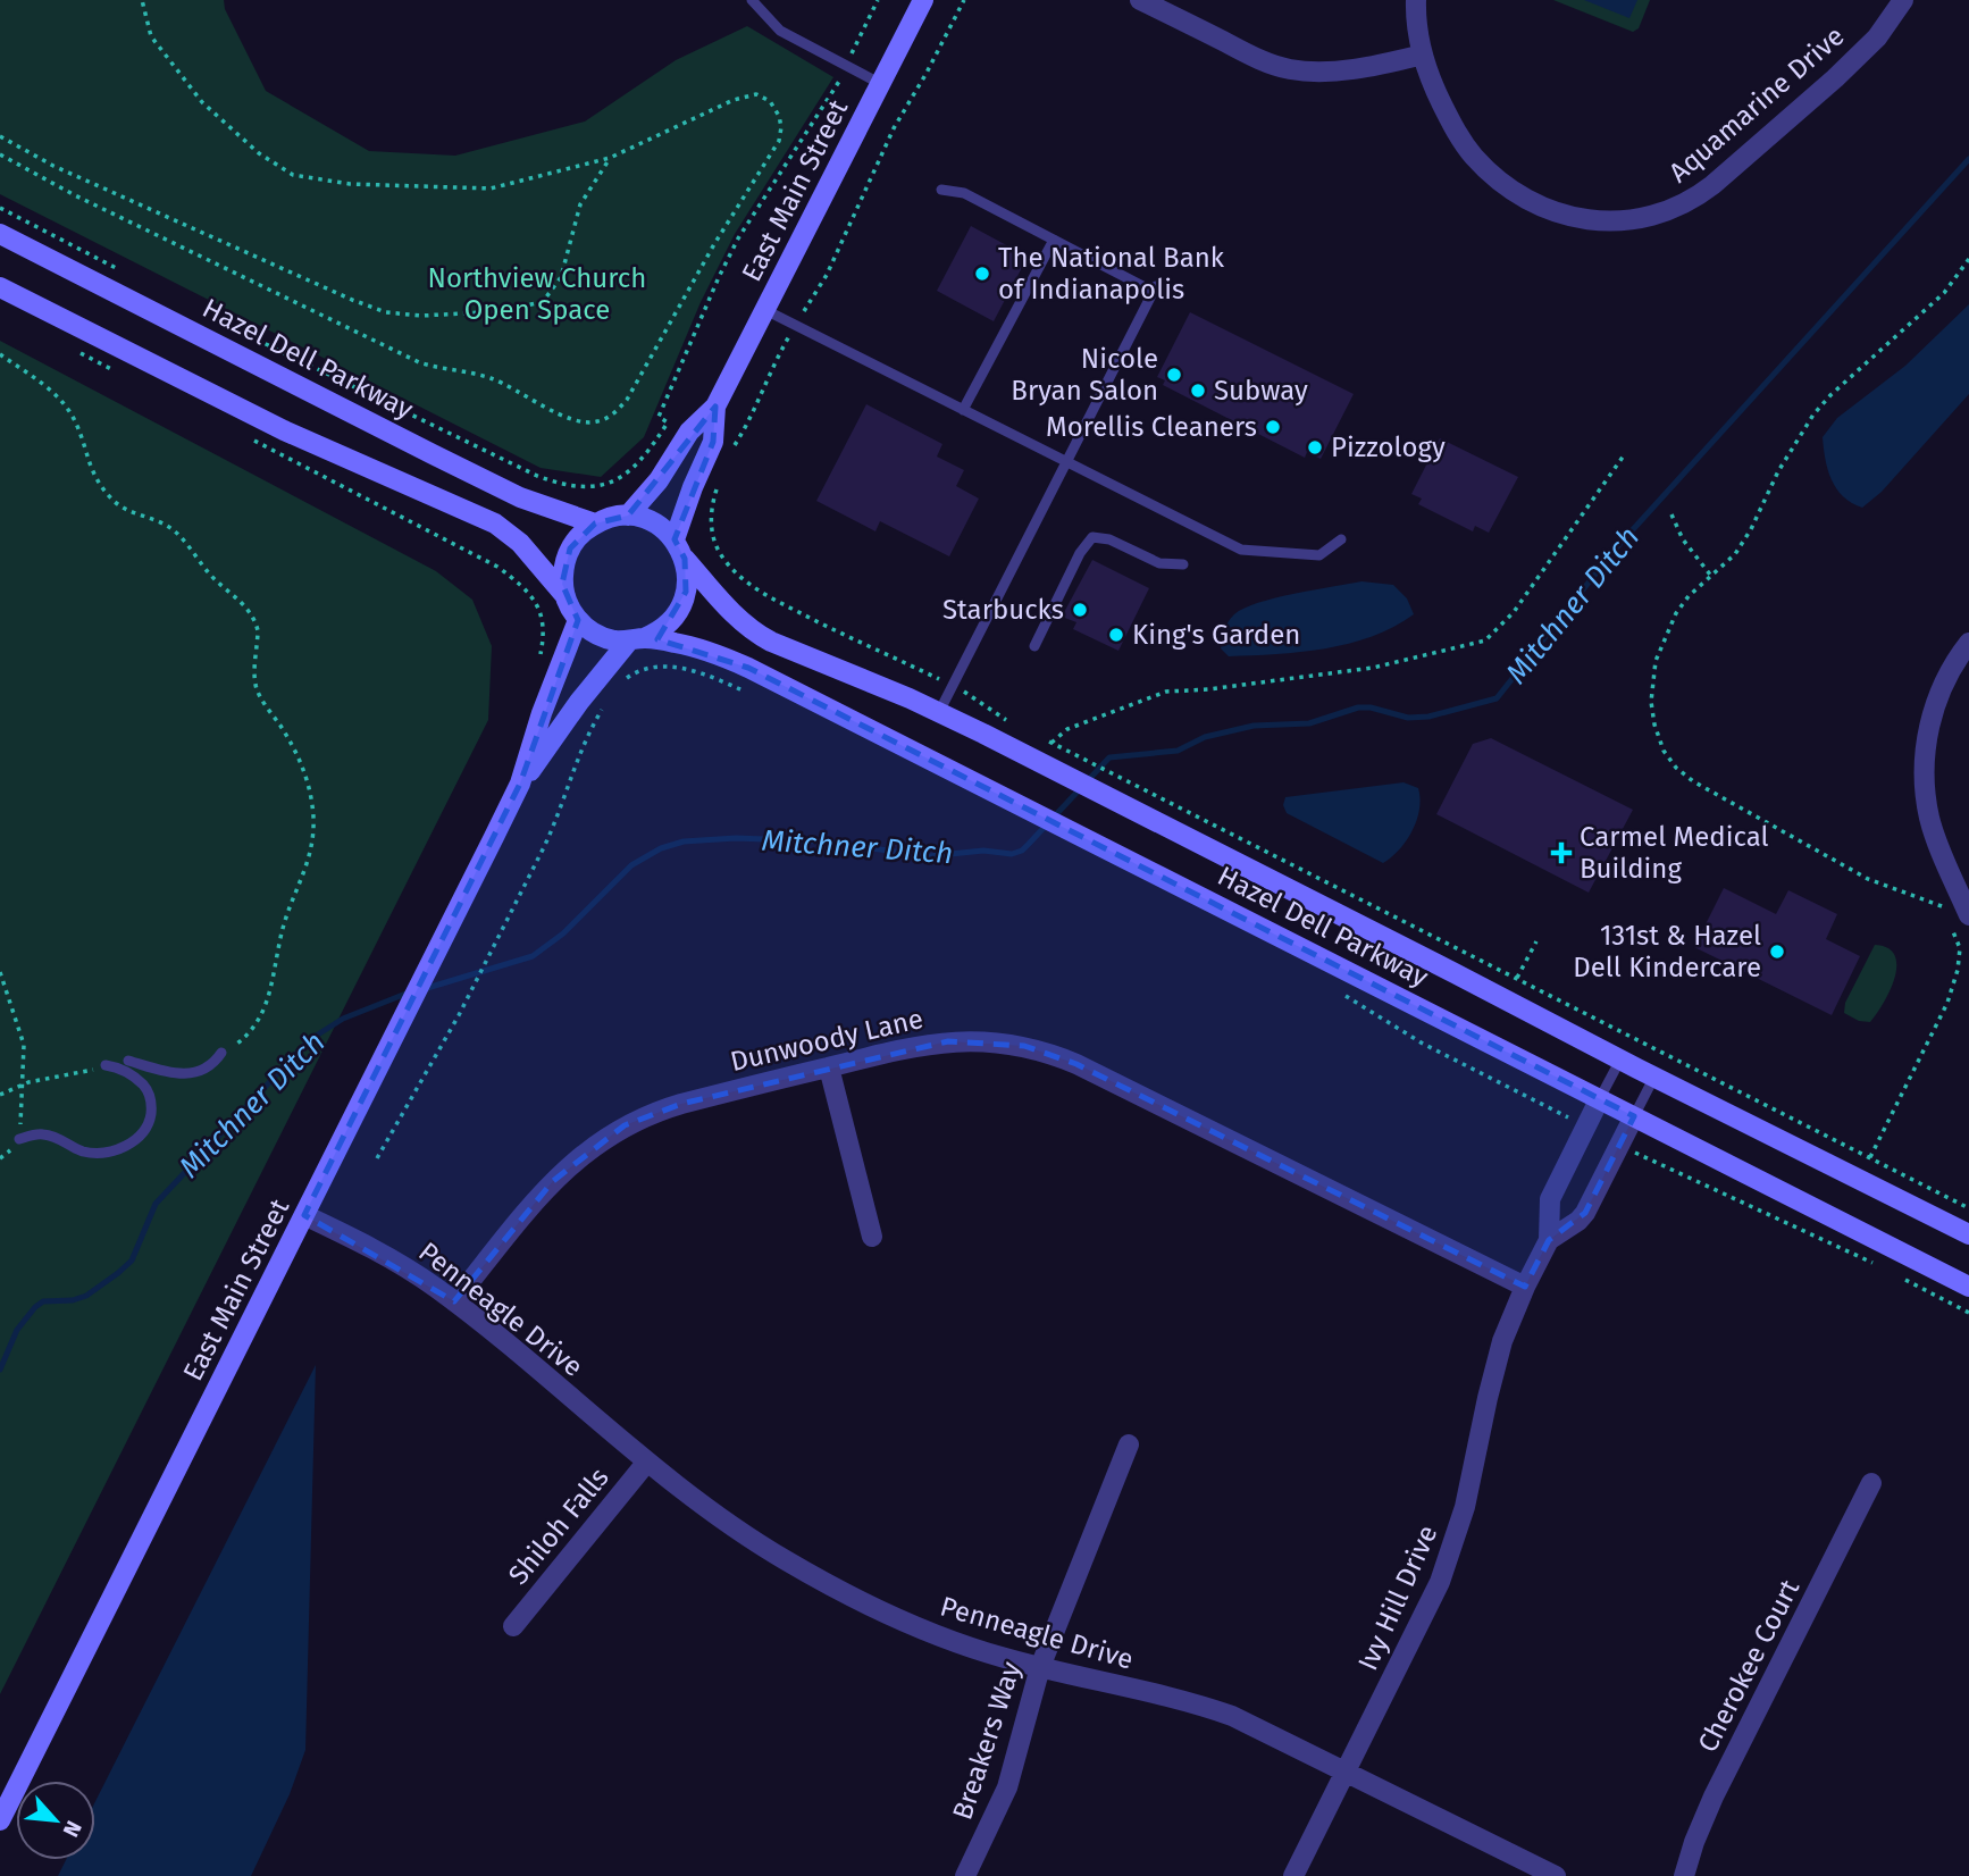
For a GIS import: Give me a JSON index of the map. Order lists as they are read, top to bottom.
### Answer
{
  "streets": {
    "main road": ["East Main Street", "Hazel Dell Parkway"],
    "street": [
      "Aquamarine Drive",
      "Dunwoody Lane",
      "Penneagle Drive",
      "Shiloh Falls",
      "Ivy Hill Drive",
      "Cherokee Court",
      "Breakers Way"
    ]
  },
  "crossings": [
    ["East Main Street", "Hazel Dell Parkway"],
    ["East Main Street", "Penneagle Drive"],
    ["Hazel Dell Parkway", "Ivy Hill Drive"],
    ["Dunwoody Lane", "Penneagle Drive"],
    ["Dunwoody Lane", "Ivy Hill Drive"],
    ["Penneagle Drive", "Shiloh Falls"],
    ["Penneagle Drive", "Ivy Hill Drive"],
    ["Penneagle Drive", "Breakers Way"]
  ],
  "water": ["Mitchner Ditch"],
  "parks": ["Northview Church Open Space"],
  "places": {
    "other": [
      "The National Bank of Indianapolis",
      "Nicole Bryan Salon",
      "Subway",
      "Morellis Cleaners",
      "Pizzology",
      "Starbucks",
      "King's Garden",
      "131st & Hazel Dell Kindercare"
    ],
    "health": ["Carmel Medical Building"]
  },
  "north": "bottom right"
}
